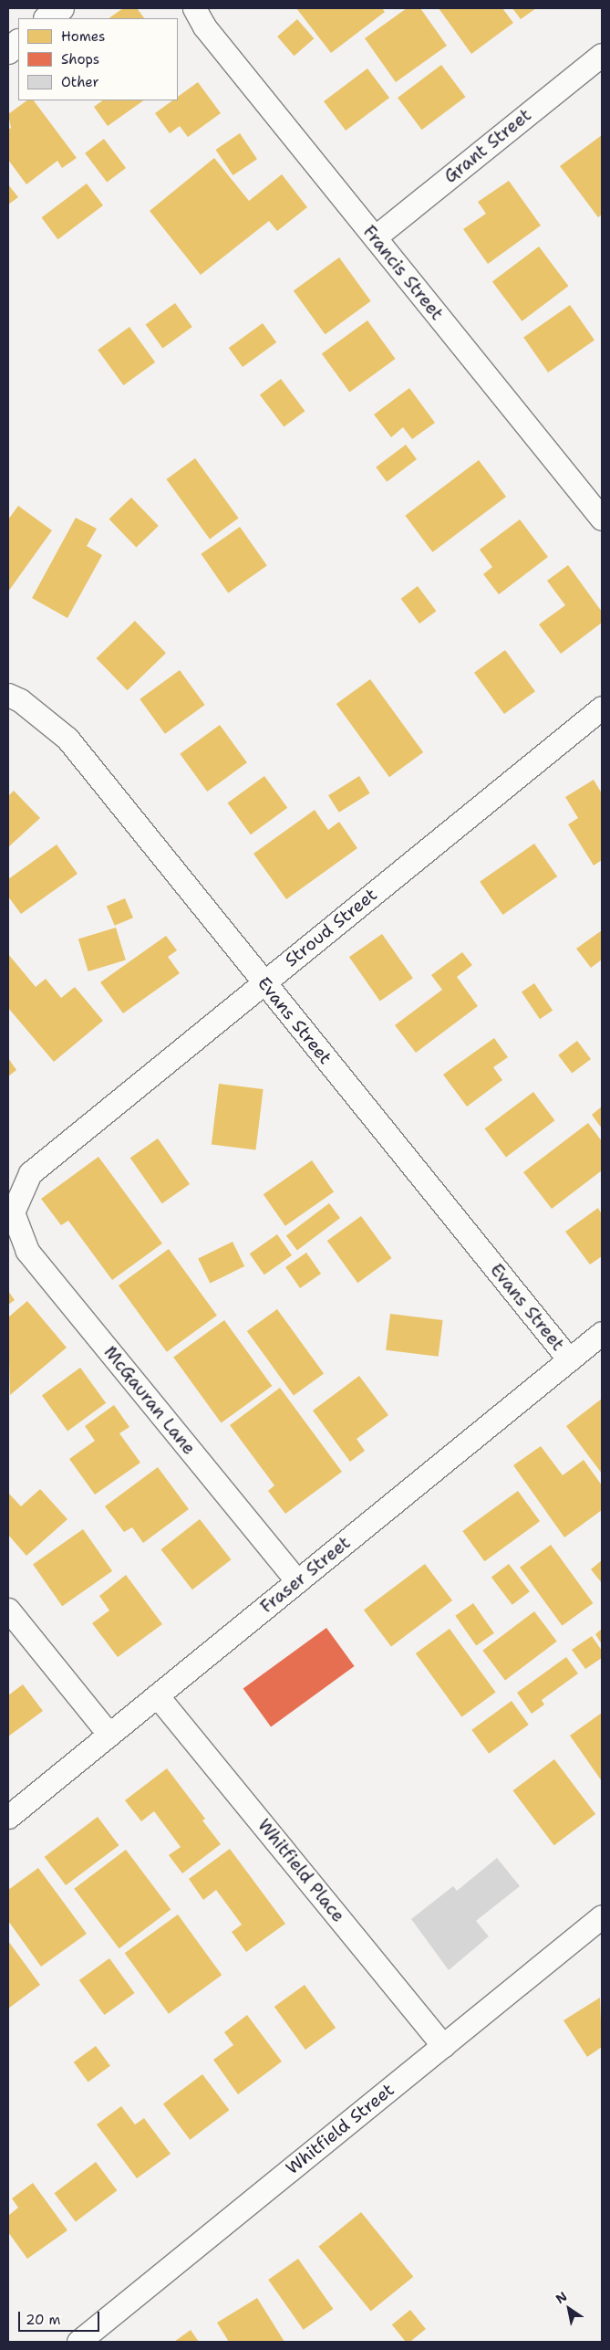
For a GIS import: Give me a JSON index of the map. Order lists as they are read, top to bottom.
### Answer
{
  "streets": {
    "street": [
      "Grant Street",
      "Francis Street",
      "Stroud Street",
      "Evans Street",
      "McGauran Lane",
      "Fraser Street",
      "Whitfield Place",
      "Whitfield Street"
    ]
  },
  "crossings": [
    ["Grant Street", "Francis Street"],
    ["Stroud Street", "Evans Street"],
    ["Stroud Street", "McGauran Lane"],
    ["Evans Street", "Fraser Street"],
    ["McGauran Lane", "Fraser Street"],
    ["Fraser Street", "Whitfield Place"],
    ["Whitfield Place", "Whitfield Street"]
  ],
  "legend": ["Homes", "Shops", "Other"],
  "scale_bar": "20 m",
  "north": "top left"
}
